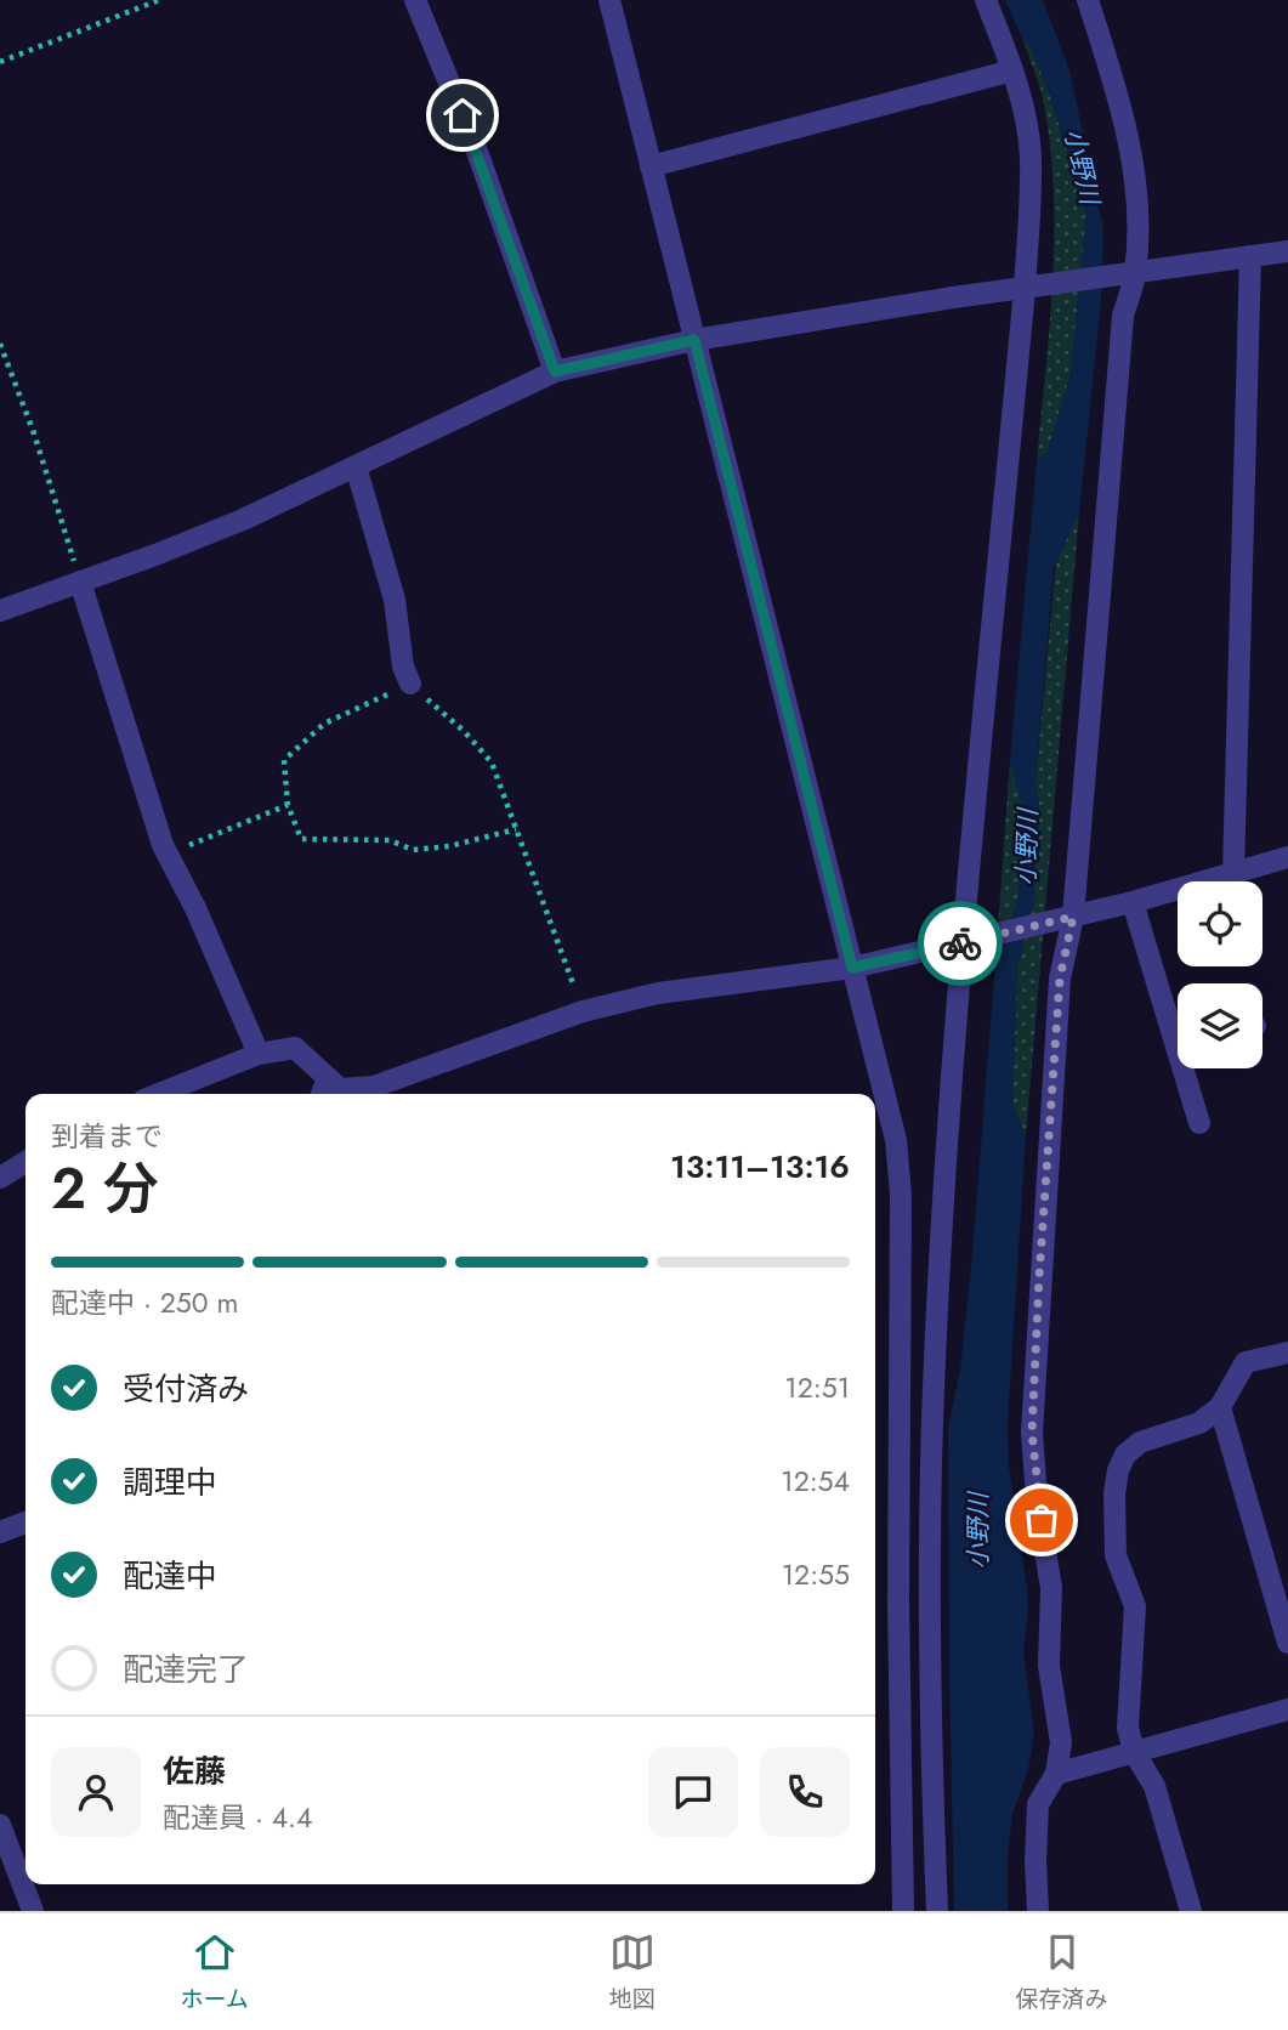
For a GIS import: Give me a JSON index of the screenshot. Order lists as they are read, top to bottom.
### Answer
{
  "water": ["小野川"],
  "page": {
    "heading": ["2 分", "到着まで", "13:11–13:16"],
    "panel": ["佐藤", "配達員 · 4.4"],
    "bar": "配達中 · 250 m",
    "list": [
      ["受付済み", "12:51"],
      ["調理中", "12:54"],
      ["配達中", "12:55"],
      "配達完了"
    ],
    "tabs": ["ホーム", "地図", "保存済み"]
  }
}
